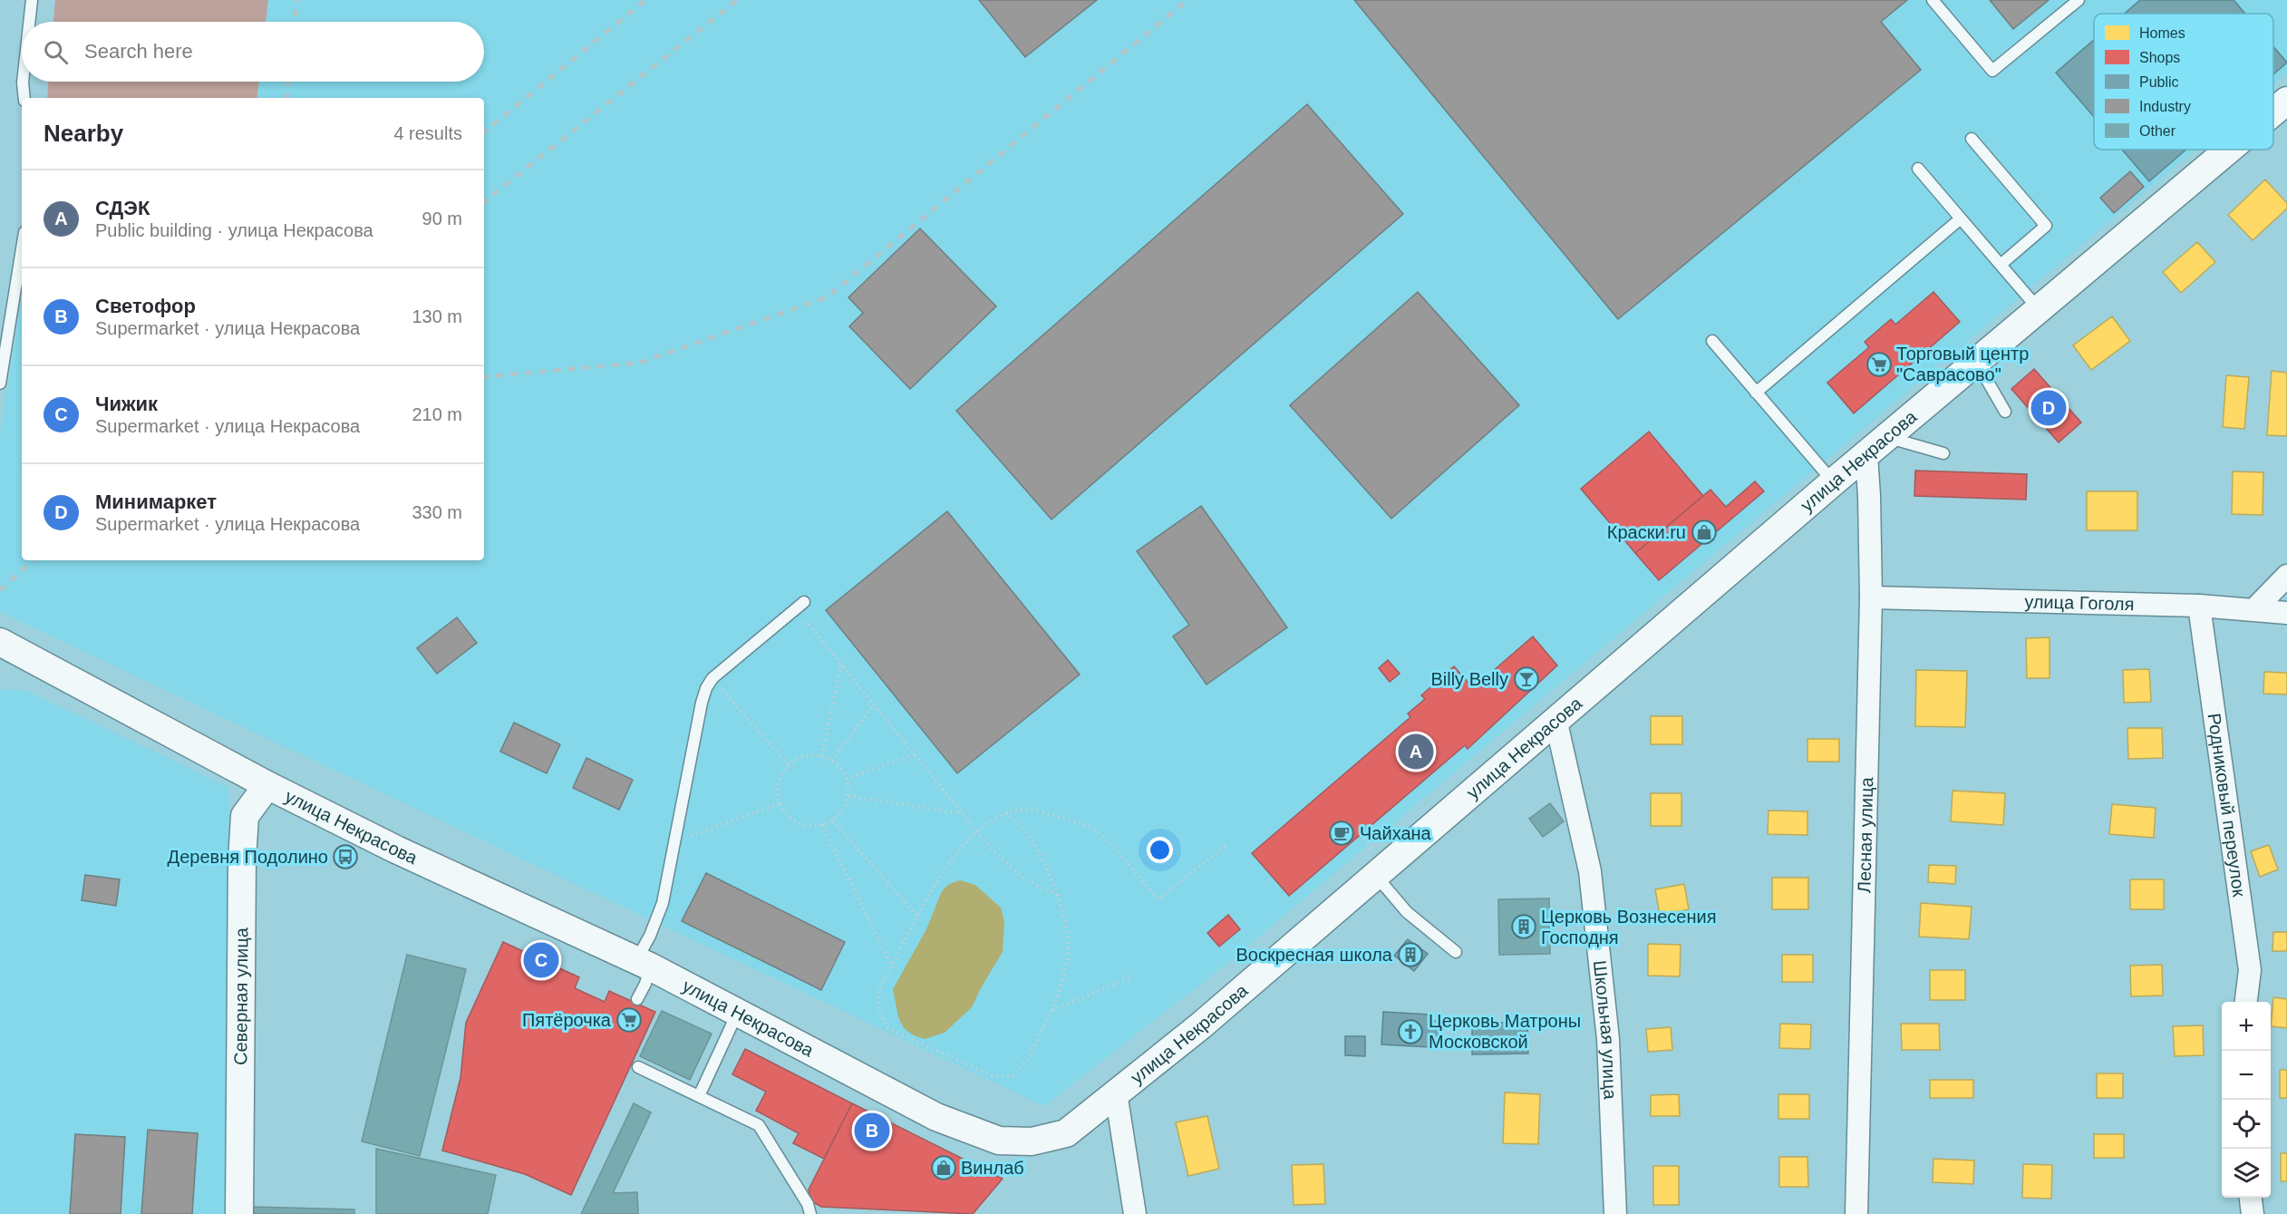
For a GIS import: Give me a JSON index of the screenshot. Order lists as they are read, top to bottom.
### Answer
{
  "streets": {
    "street": [
      "улица Некрасова",
      "улица Гоголя",
      "Родниковый переулок",
      "Лесная улица",
      "Северная улица",
      "Школьная улица"
    ]
  },
  "crossings": [
    ["улица Некрасова", "Лесная улица"],
    ["улица Некрасова", "Северная улица"],
    ["улица Некрасова", "Школьная улица"],
    ["улица Гоголя", "Родниковый переулок"],
    ["улица Гоголя", "Лесная улица"]
  ],
  "places": {
    "supermarket": ["Торговый центр \"Саврасово\"", "Пятёрочка"],
    "shop": ["Краски.ru", "Винлаб"],
    "bar": ["Billy Belly"],
    "cafe": ["Чайхана"],
    "bus stop": ["Деревня Подолино"],
    "building": ["Церковь Вознесения Господня", "Воскресная школа"],
    "church": ["Церковь Матроны Московской"]
  },
  "legend": [
    "Homes",
    "Shops",
    "Public",
    "Industry",
    "Other"
  ],
  "page": {
    "search": "Search here",
    "heading": ["Nearby", "4 results"],
    "list": [
      {
        "mark": "A",
        "name": "СДЭК",
        "note": "Public building · улица Некрасова",
        "value": "90 m"
      },
      {
        "mark": "B",
        "name": "Светофор",
        "note": "Supermarket · улица Некрасова",
        "value": "130 m"
      },
      {
        "mark": "C",
        "name": "Чижик",
        "note": "Supermarket · улица Некрасова",
        "value": "210 m"
      },
      {
        "mark": "D",
        "name": "Минимаркет",
        "note": "Supermarket · улица Некрасова",
        "value": "330 m"
      }
    ],
    "pins": [
      "D",
      "A",
      "C",
      "B"
    ],
    "map_buttons": ["+", "−"]
  }
}
